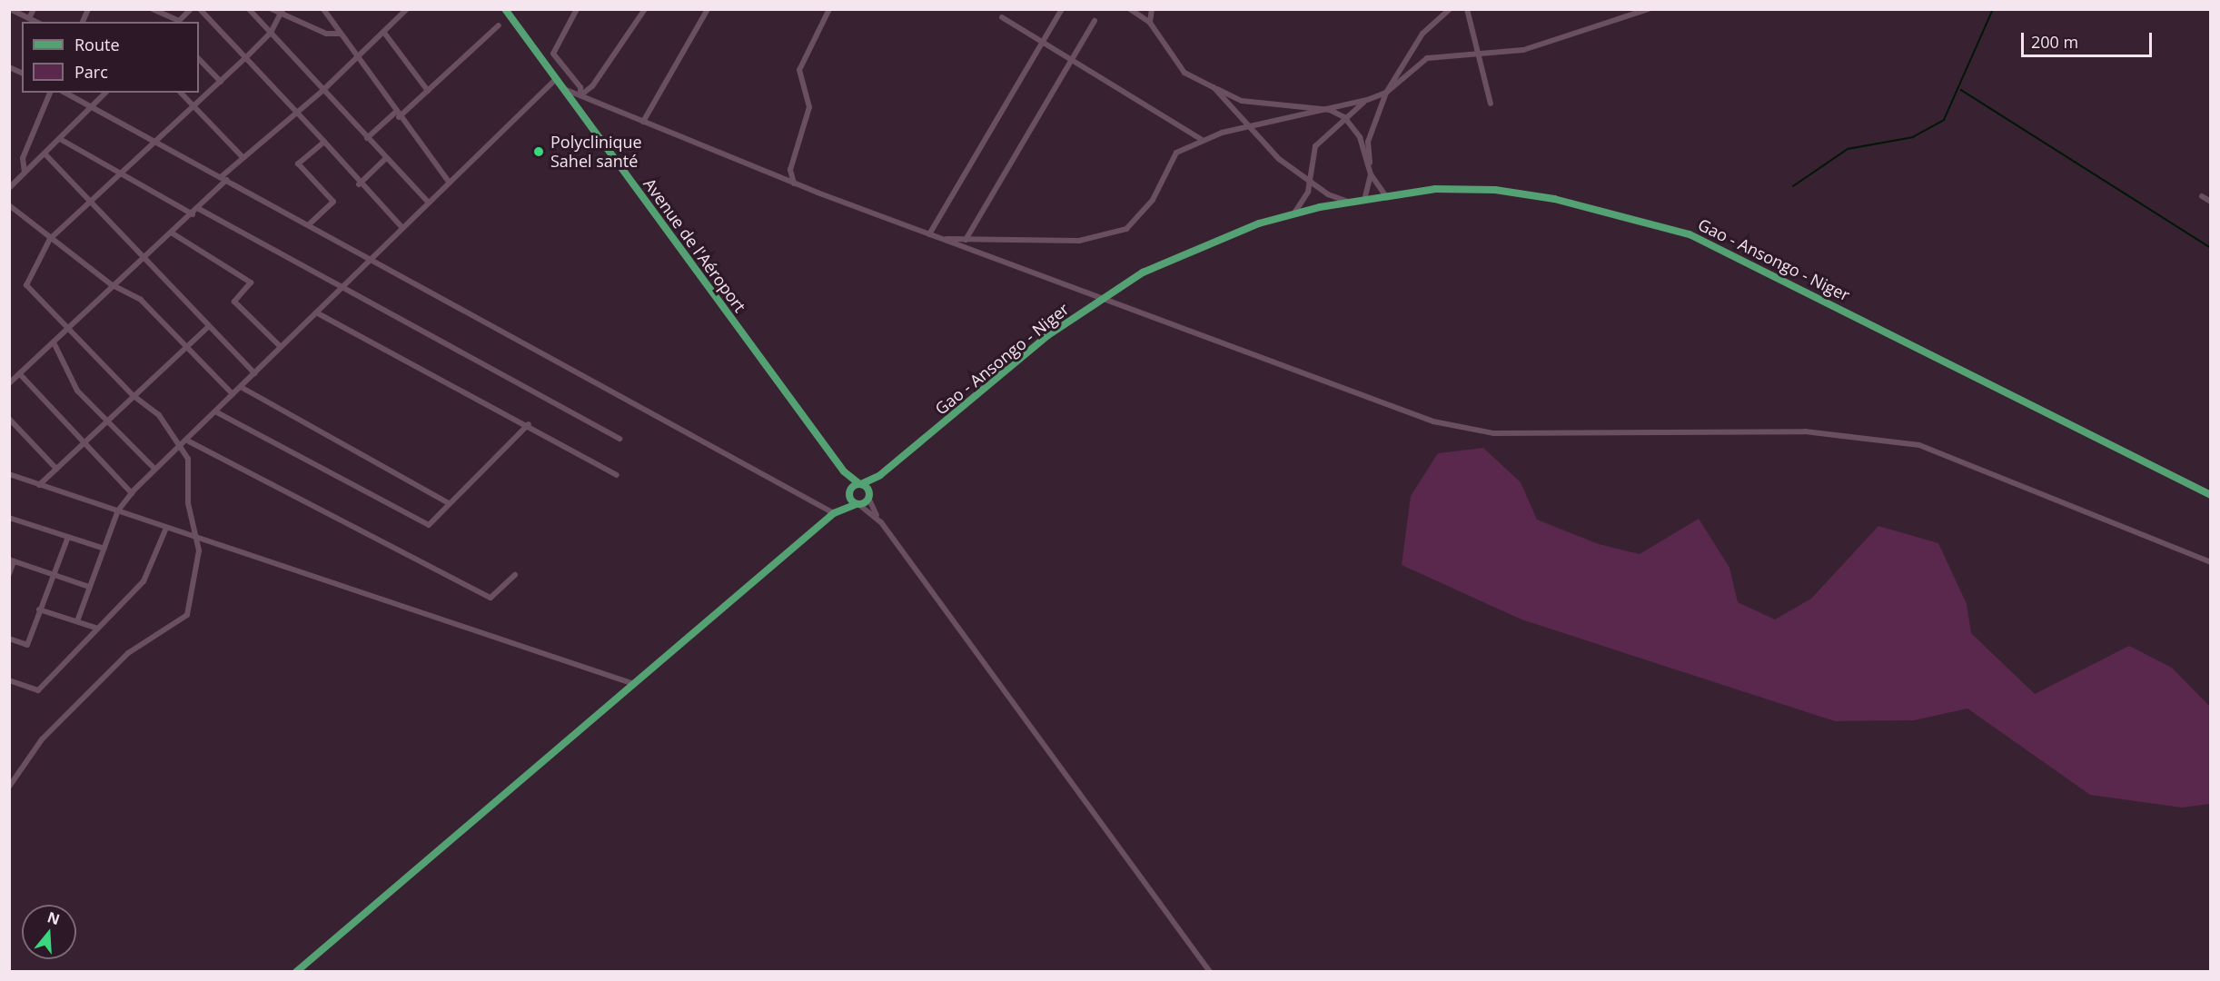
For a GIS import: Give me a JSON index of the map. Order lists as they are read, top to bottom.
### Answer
{
  "streets": {
    "main road": ["Avenue de l'Aéroport", "Gao - Ansongo - Niger"]
  },
  "places": ["Polyclinique Sahel santé"],
  "legend": ["Route", "Parc"],
  "scale_bar": "200 m",
  "north": "top"
}
